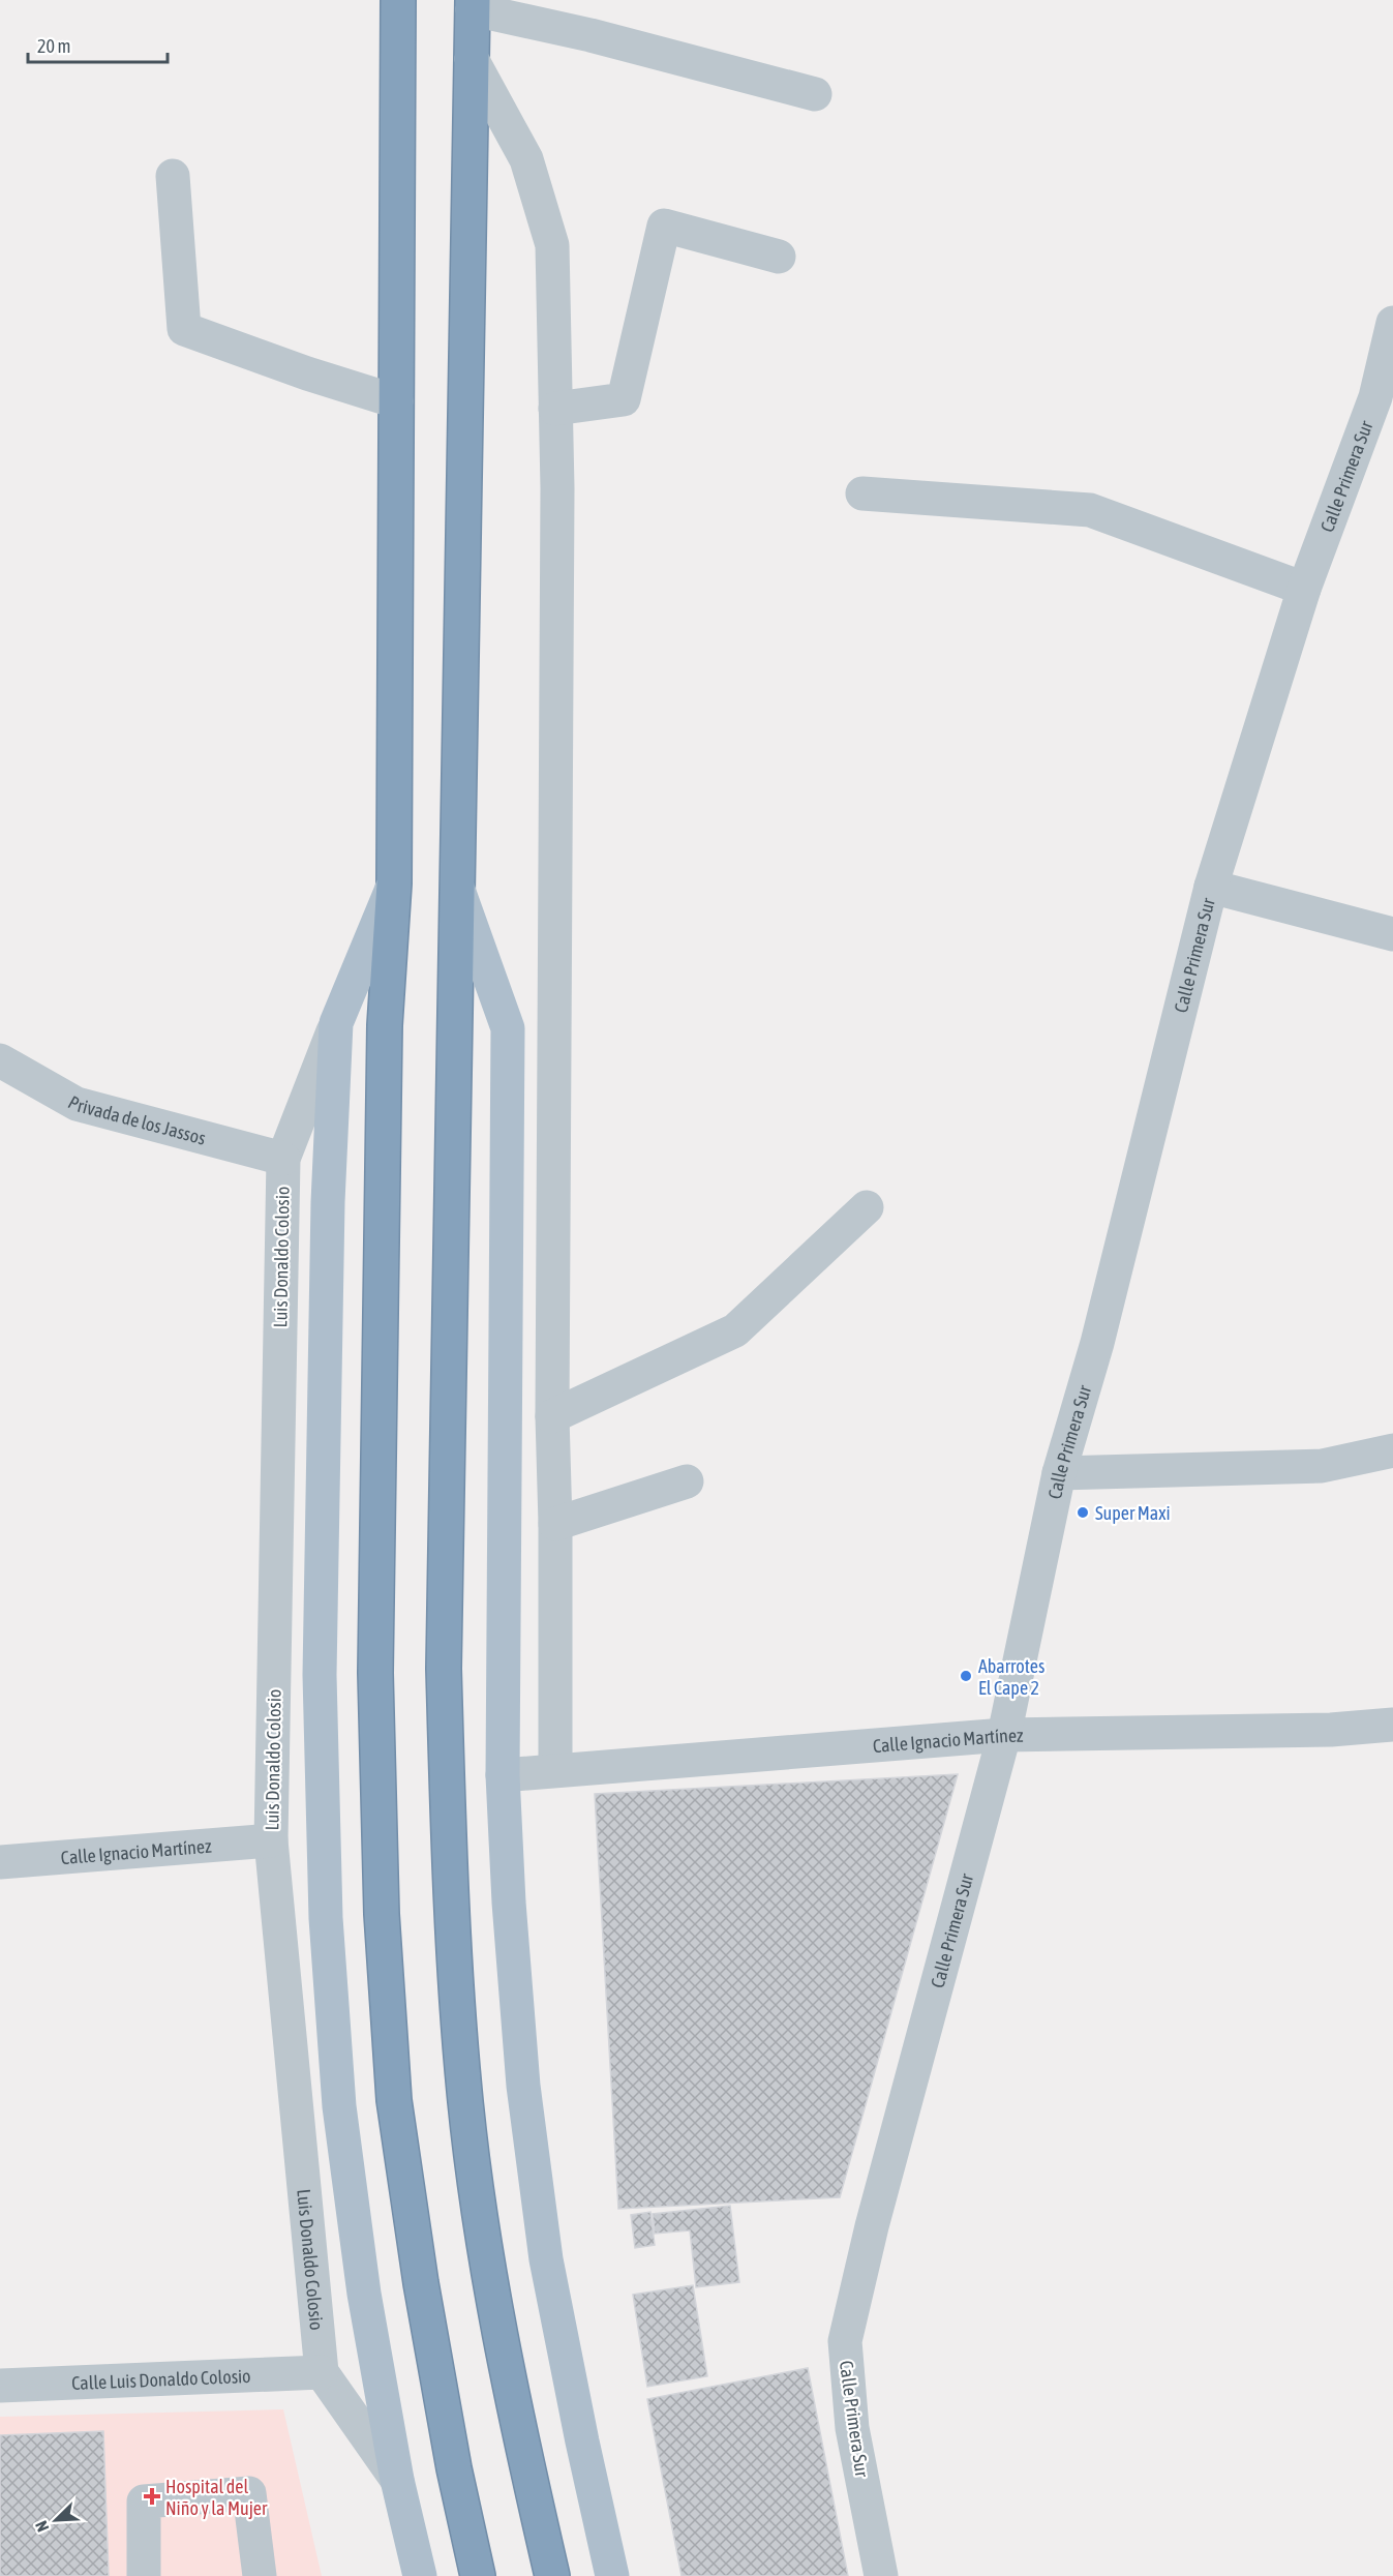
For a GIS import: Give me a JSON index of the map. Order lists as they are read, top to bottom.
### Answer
{
  "streets": {
    "street": [
      "Calle Primera Sur",
      "Privada de los Jassos",
      "Luis Donaldo Colosio",
      "Calle Ignacio Martínez",
      "Calle Luis Donaldo Colosio"
    ]
  },
  "crossings": [
    ["Calle Primera Sur", "Calle Ignacio Martínez"],
    ["Privada de los Jassos", "Luis Donaldo Colosio"],
    ["Luis Donaldo Colosio", "Calle Ignacio Martínez"],
    ["Luis Donaldo Colosio", "Calle Luis Donaldo Colosio"]
  ],
  "places": {
    "other": ["Super Maxi", "Abarrotes El Cape 2"],
    "health": ["Hospital del Niño y la Mujer"]
  },
  "scale_bar": "20 m",
  "north": "bottom left"
}
